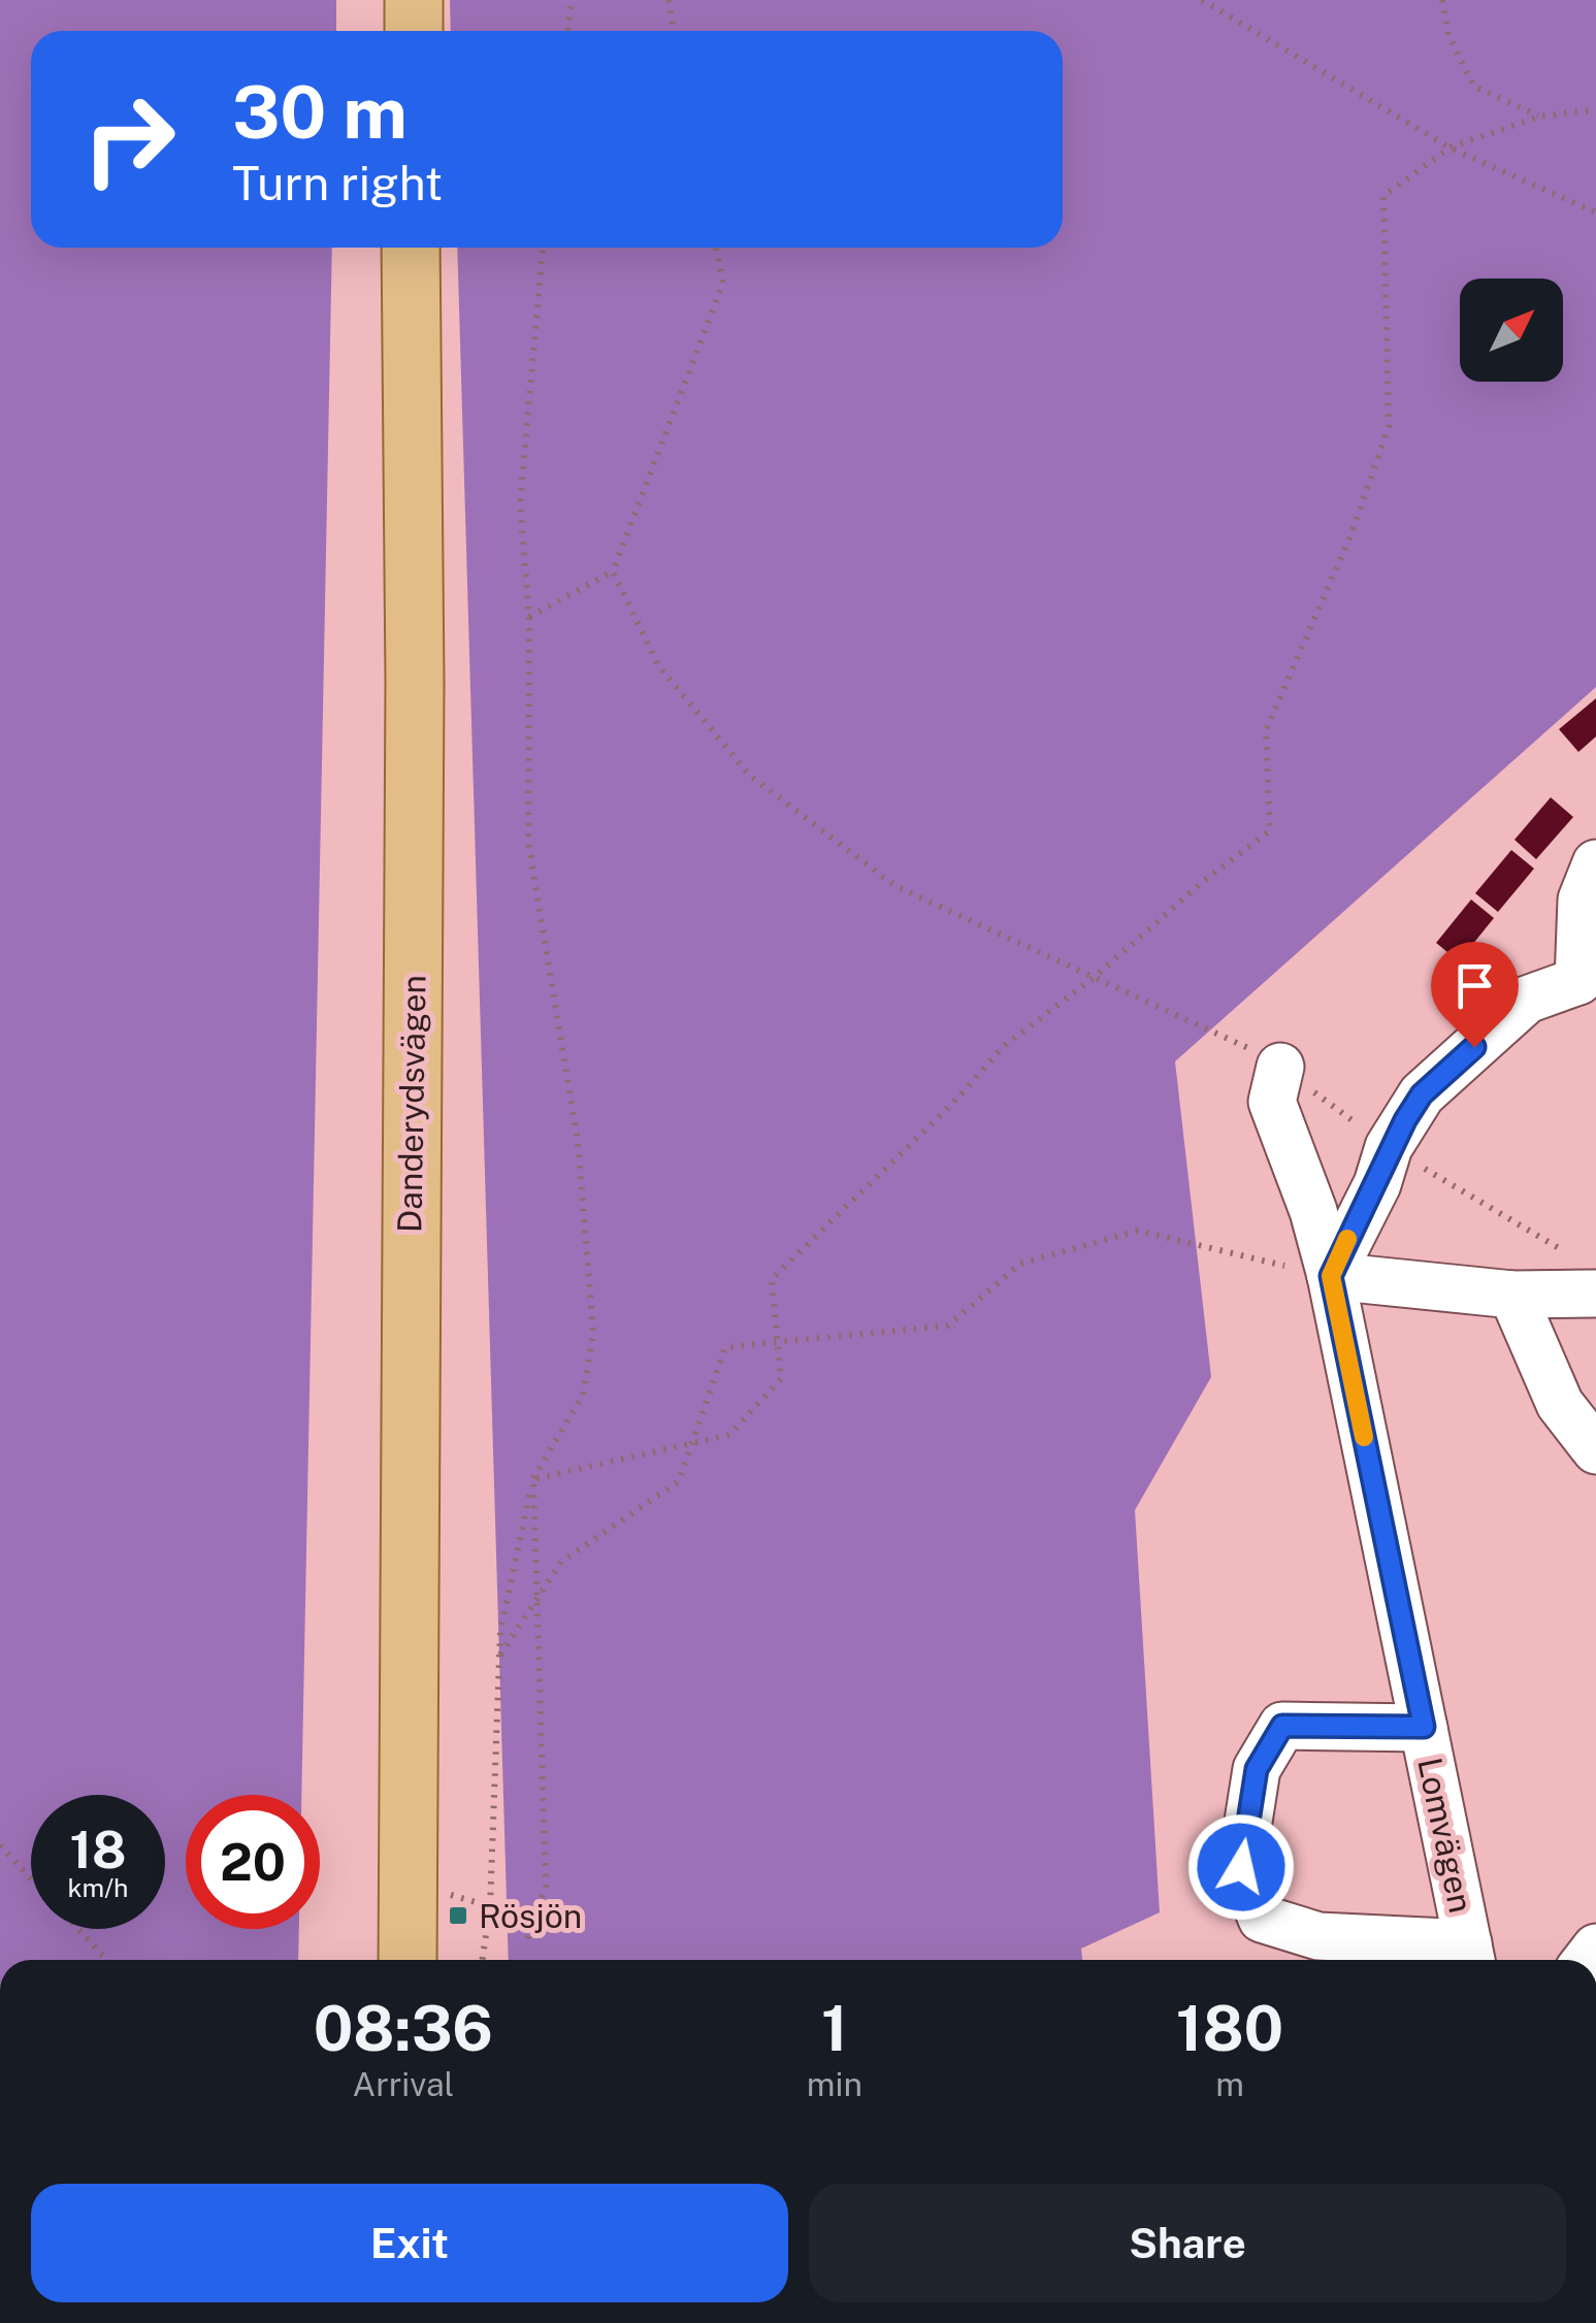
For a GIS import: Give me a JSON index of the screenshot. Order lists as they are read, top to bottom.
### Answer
{
  "streets": {
    "main road": ["Danderydsvägen"],
    "lane": ["Lomvägen"]
  },
  "places": {
    "transit": ["Rösjön"]
  },
  "north": "top right",
  "page": {
    "turn": ["30 m", "Turn right"],
    "speed": "18 km/h",
    "limit": "20",
    "eta": [
      "08:36",
      "Arrival",
      "1",
      "min",
      "180",
      "m"
    ],
    "buttons": ["Exit", "Share"]
  }
}
